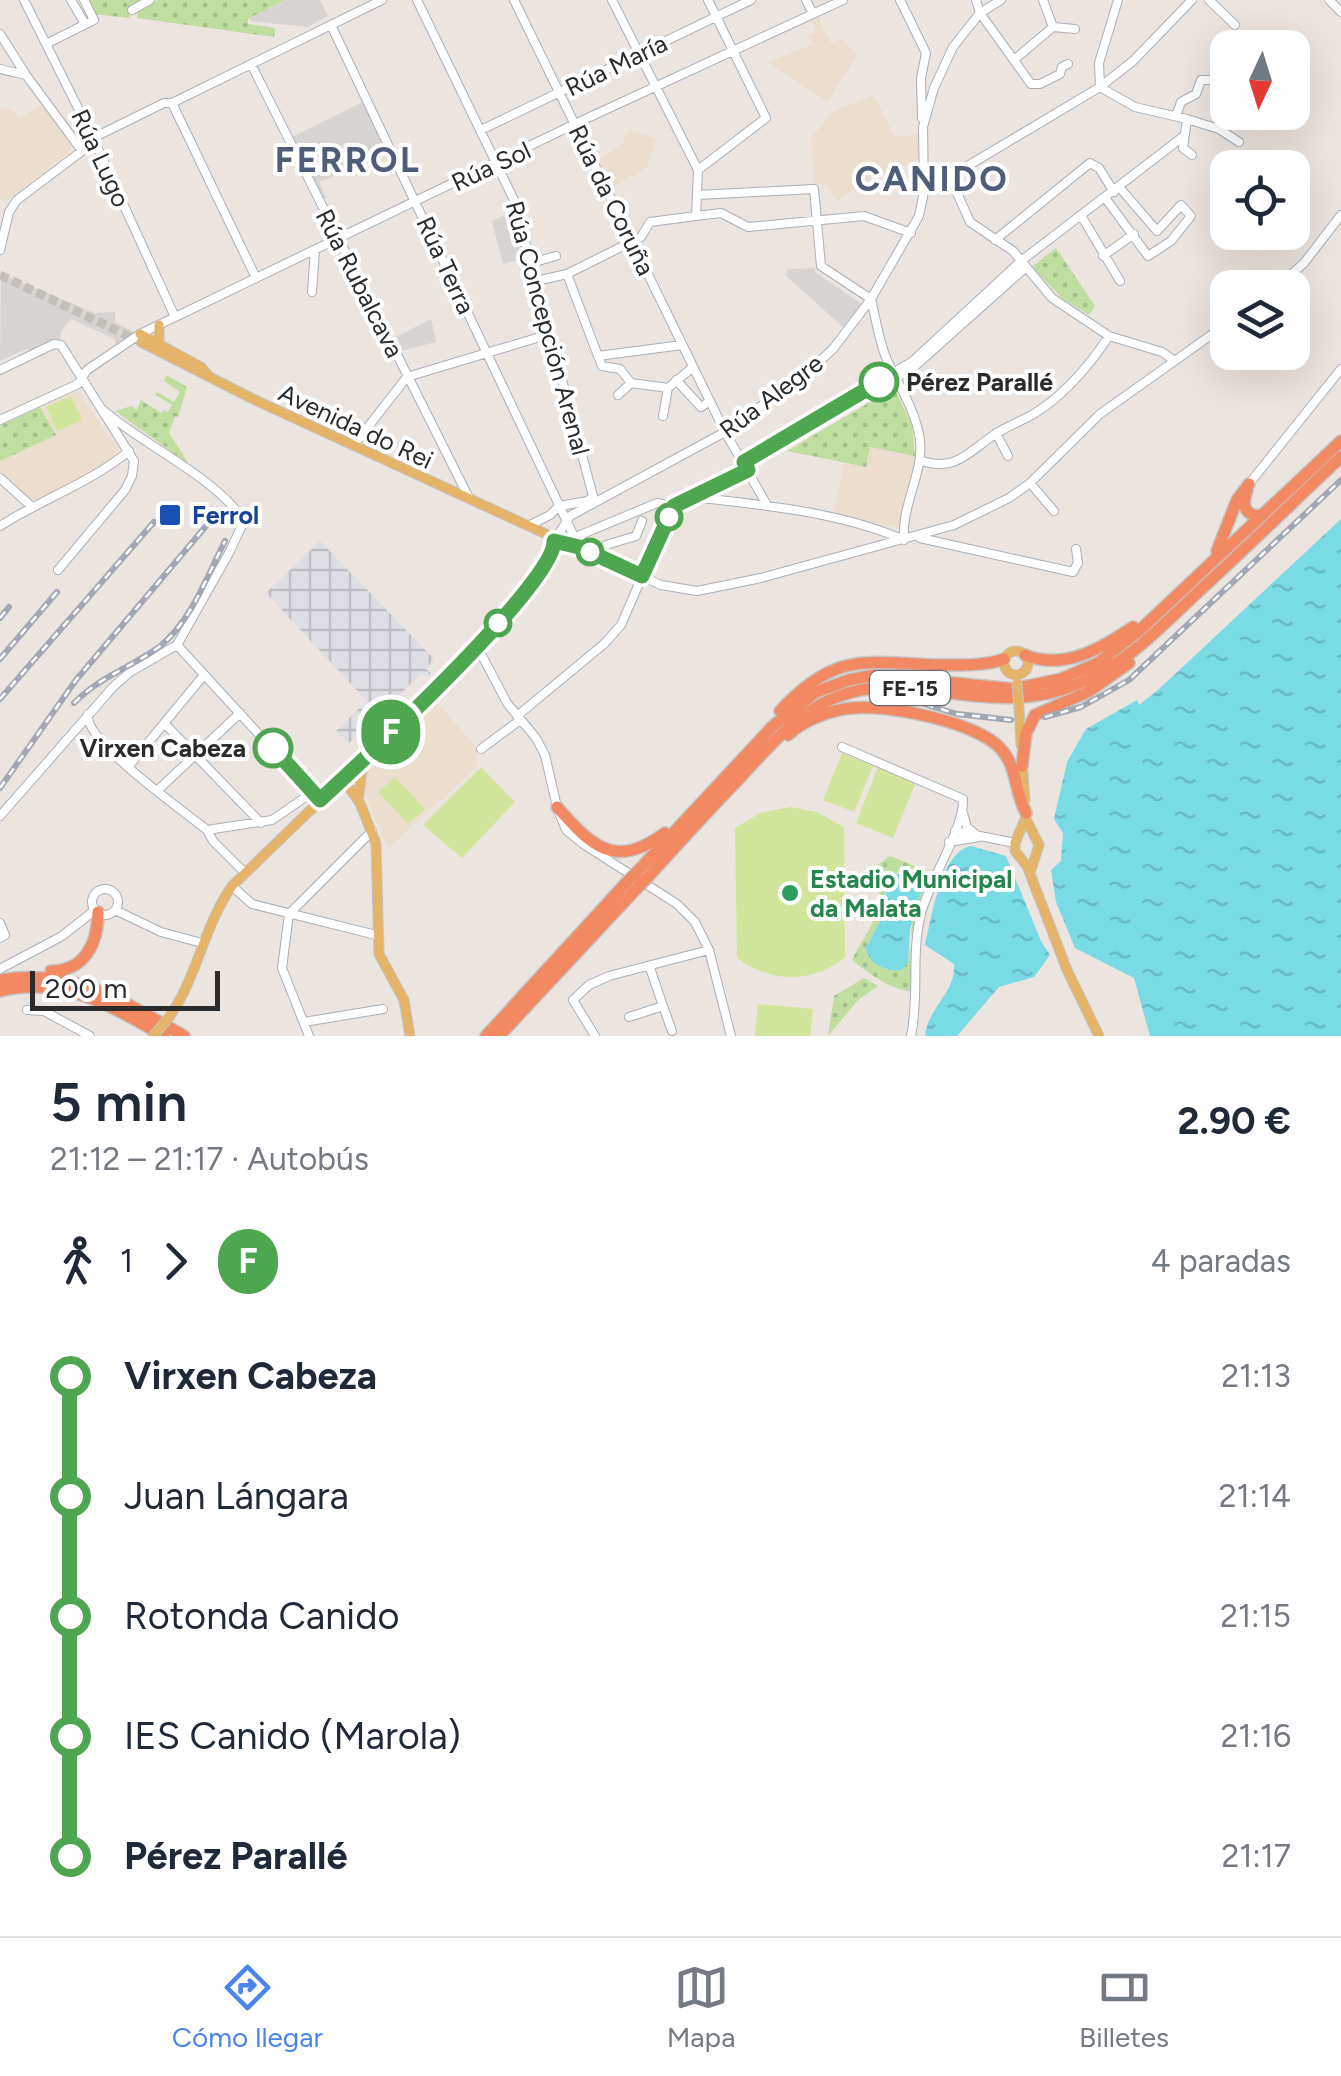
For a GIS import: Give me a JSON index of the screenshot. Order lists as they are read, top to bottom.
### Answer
{
  "streets": {
    "highway": ["FE-15"],
    "main road": ["Avenida do Rei"],
    "street": [
      "Rúa María",
      "Rúa Lugo",
      "Rúa Sol",
      "Rúa da Coruña",
      "Rúa Terra",
      "Rúa Rubalcava",
      "Rúa Concepción Arenal",
      "Rúa Alegre"
    ]
  },
  "crossings": [
    ["Rúa María", "Rúa da Coruña"],
    ["Rúa María", "Rúa Concepción Arenal"],
    ["Rúa Lugo", "Rúa Sol"],
    ["Rúa Sol", "Rúa da Coruña"],
    ["Rúa Sol", "Rúa Terra"],
    ["Rúa Sol", "Rúa Rubalcava"],
    ["Rúa Sol", "Rúa Concepción Arenal"],
    ["Rúa Sol", "Avenida do Rei"],
    ["Rúa da Coruña", "Rúa Alegre"],
    ["Rúa Terra", "Rúa Alegre"],
    ["Rúa Rubalcava", "Avenida do Rei"],
    ["Rúa Concepción Arenal", "Rúa Alegre"]
  ],
  "districts": ["FERROL", "CANIDO"],
  "places": {
    "other": ["Pérez Parallé", "Virxen Cabeza", "Estadio Municipal da Malata"],
    "transit": ["Ferrol"]
  },
  "lines": ["bus line F"],
  "scale_bar": "200 m",
  "north": "bottom",
  "page": {
    "on_map": "F",
    "scale": "200 m",
    "heading": ["5 min", "21:12 – 21:17 · Autobús", "2.90 €"],
    "legs": ["1", "F", "4 paradas"],
    "list": [
      {
        "name": "Virxen Cabeza",
        "value": "21:13"
      },
      {
        "name": "Juan Lángara",
        "value": "21:14"
      },
      {
        "name": "Rotonda Canido",
        "value": "21:15"
      },
      {
        "name": "IES Canido (Marola)",
        "value": "21:16"
      },
      {
        "name": "Pérez Parallé",
        "value": "21:17"
      }
    ],
    "tabs": ["Cómo llegar", "Mapa", "Billetes"]
  }
}
